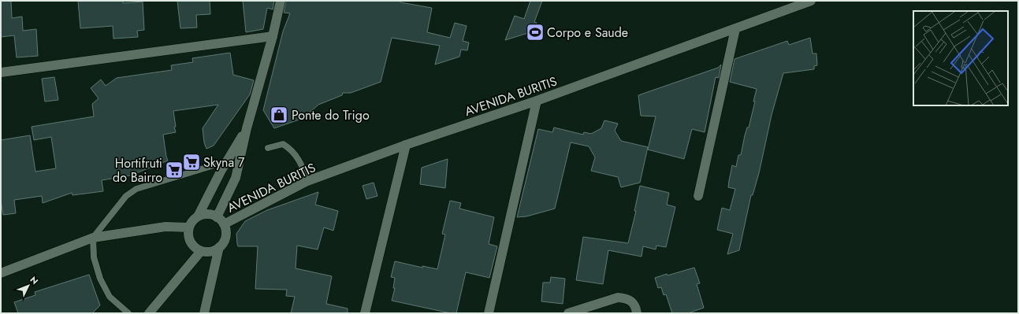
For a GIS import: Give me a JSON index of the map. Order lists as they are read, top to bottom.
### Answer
{
  "streets": {
    "street": ["AVENIDA BURITIS"]
  },
  "places": {
    "sports": ["Corpo e Saude"],
    "shop": ["Ponte do Trigo"],
    "supermarket": ["Skyna 7", "Hortifruti do Bairro"]
  },
  "north": "top right"
}
